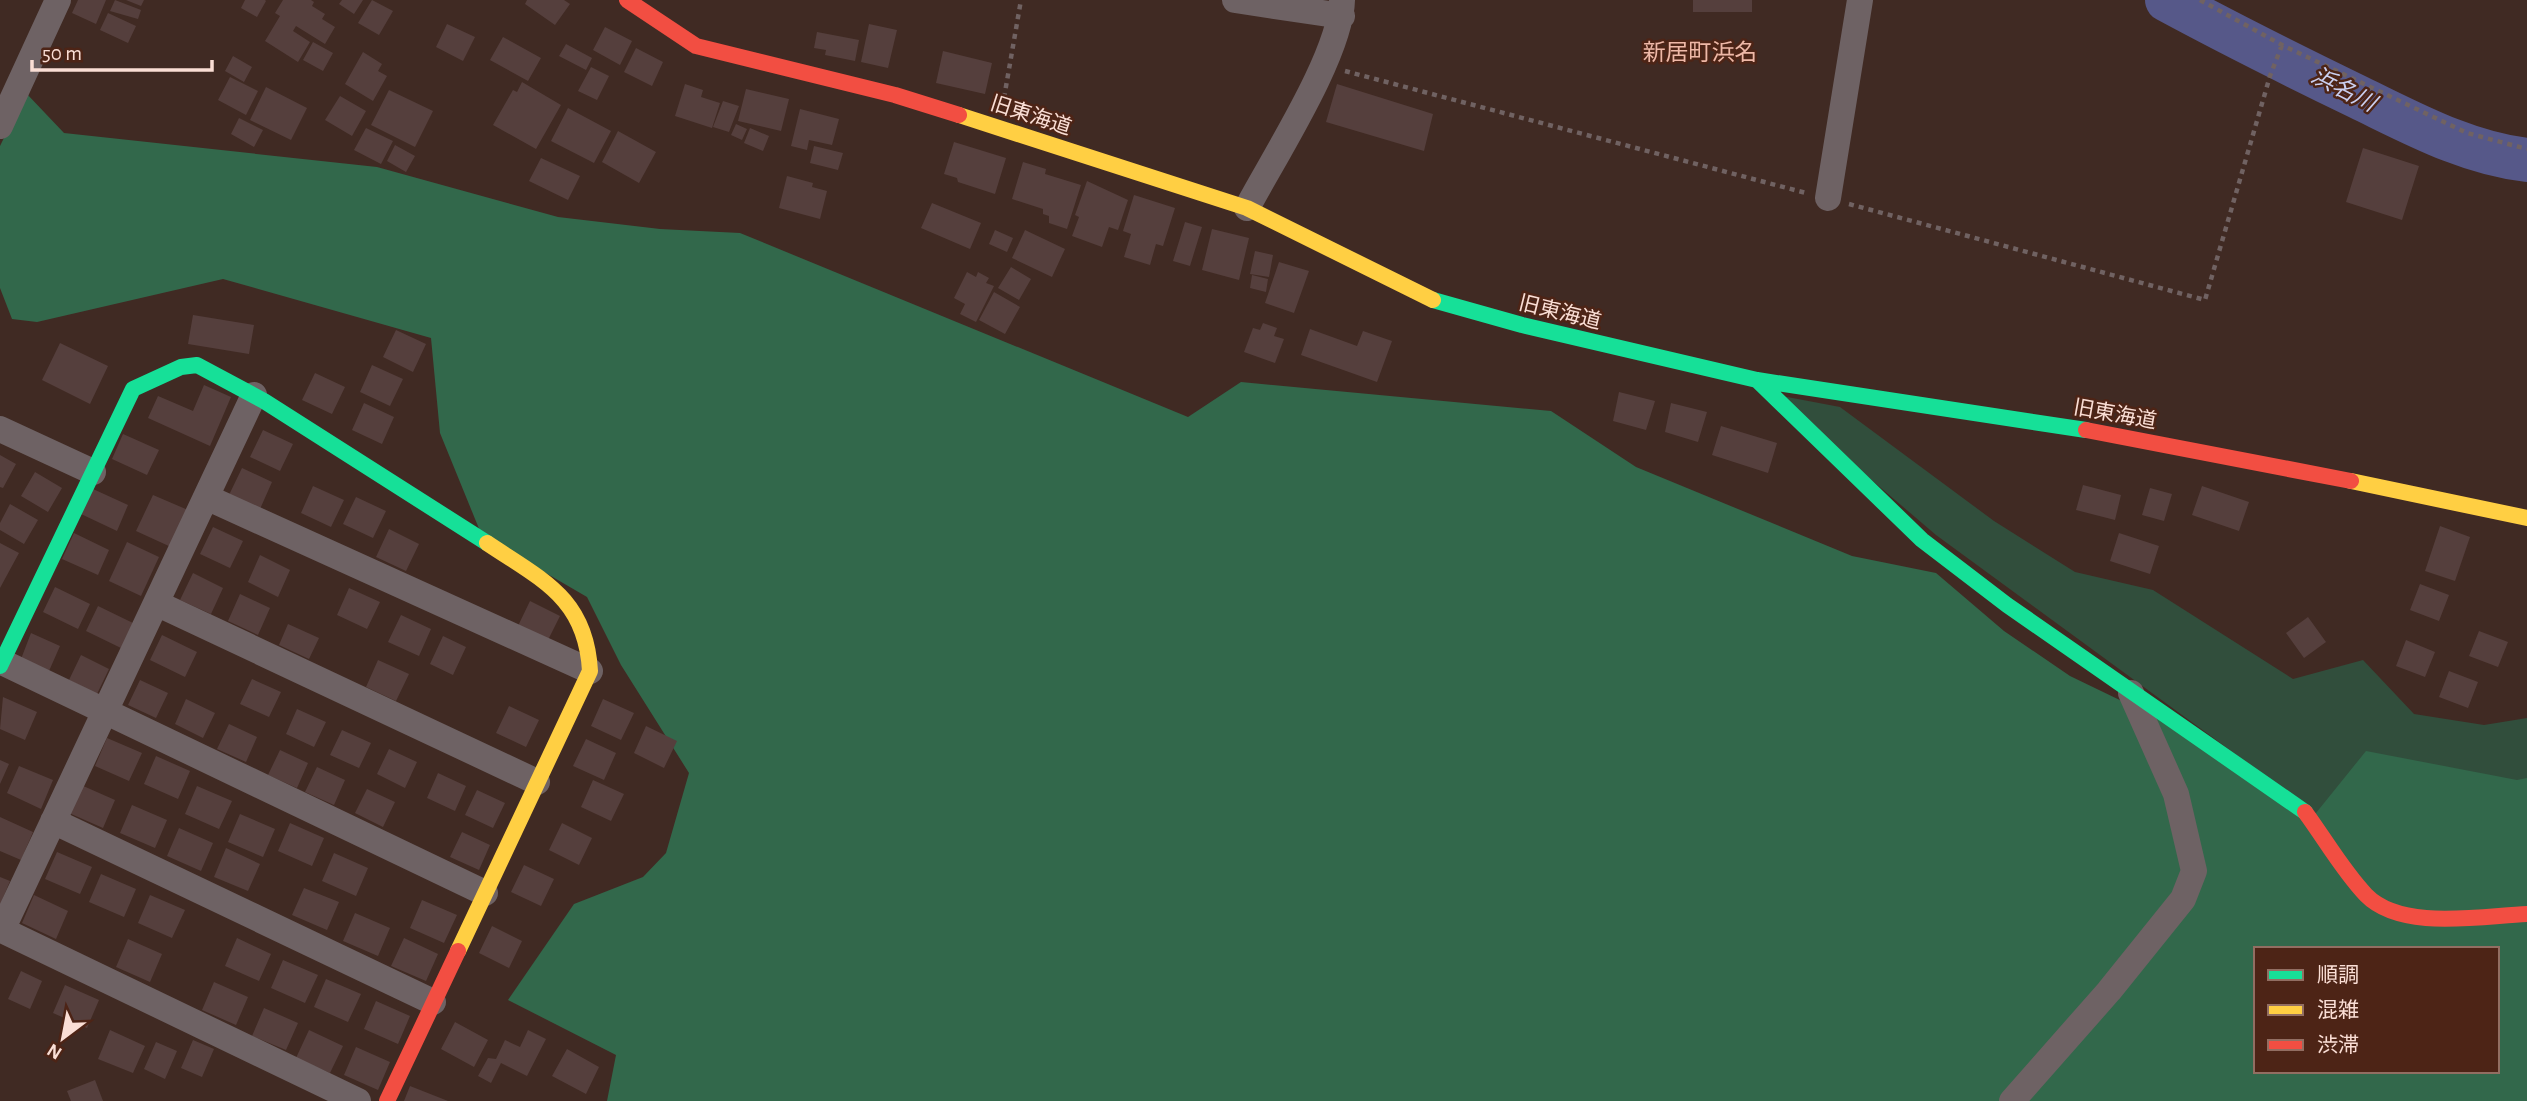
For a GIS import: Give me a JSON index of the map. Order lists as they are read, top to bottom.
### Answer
{
  "streets": {
    "street": ["旧東海道"]
  },
  "districts": ["新居町浜名"],
  "water": ["浜名川"],
  "legend": ["順調", "混雑", "渋滞"],
  "scale_bar": "50 m",
  "north": "bottom left"
}
